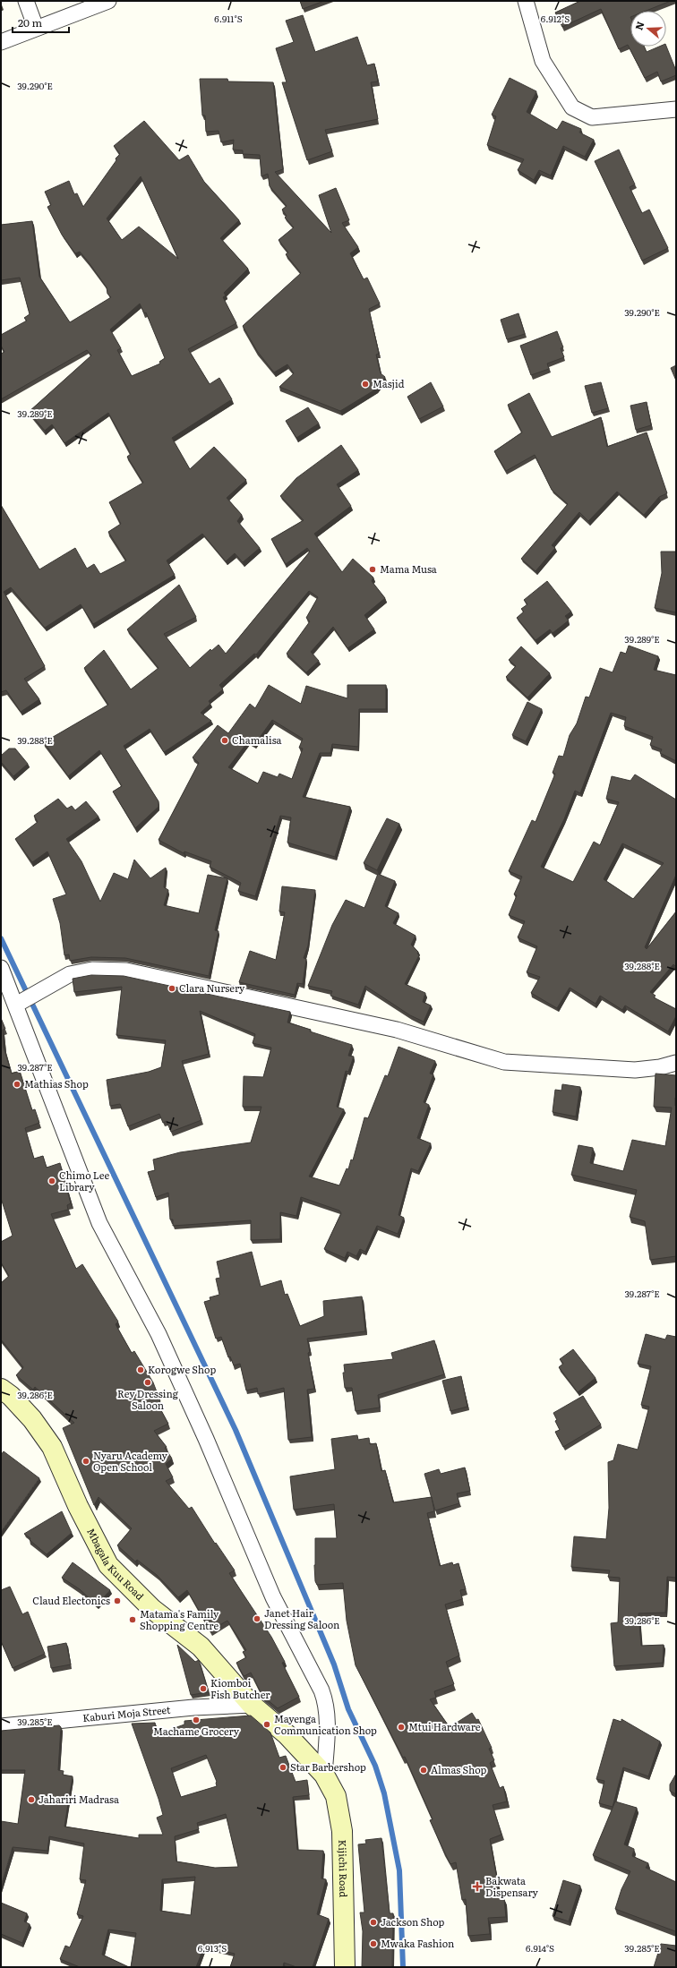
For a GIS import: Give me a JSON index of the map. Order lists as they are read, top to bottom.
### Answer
{
  "streets": {
    "street": ["Mbagala Kuu Road", "Kaburi Moja Street", "Kijichi Road"]
  },
  "crossings": [
    ["Mbagala Kuu Road", "Kaburi Moja Street"],
    ["Mbagala Kuu Road", "Kijichi Road"]
  ],
  "places": {
    "other": [
      "Masjid",
      "Mama Musa",
      "Chamalisa",
      "Clara Nursery",
      "Mathias Shop",
      "Chimo Lee Library",
      "Korogwe Shop",
      "Rey Dressing Saloon",
      "Nyaru Academy Open School",
      "Claud Electonics",
      "Janet Hair Dressing Saloon",
      "Matama's Family Shopping Centre",
      "Kiomboi Fish Butcher",
      "Machame Grocery",
      "Mayenga Communication Shop",
      "Mtui Hardware",
      "Star Barbershop",
      "Almas Shop",
      "Jahariri Madrasa",
      "Jackson Shop",
      "Mwaka Fashion"
    ],
    "health": ["Bakwata Dispensary"]
  },
  "scale_bar": "20 m",
  "north": "left",
  "coordinates": [
    "6.911°S",
    "6.912°S",
    "39.290°E",
    "39.289°E",
    "39.288°E",
    "39.287°E",
    "39.286°E",
    "39.285°E",
    "6.913°S",
    "6.914°S"
  ]
}
